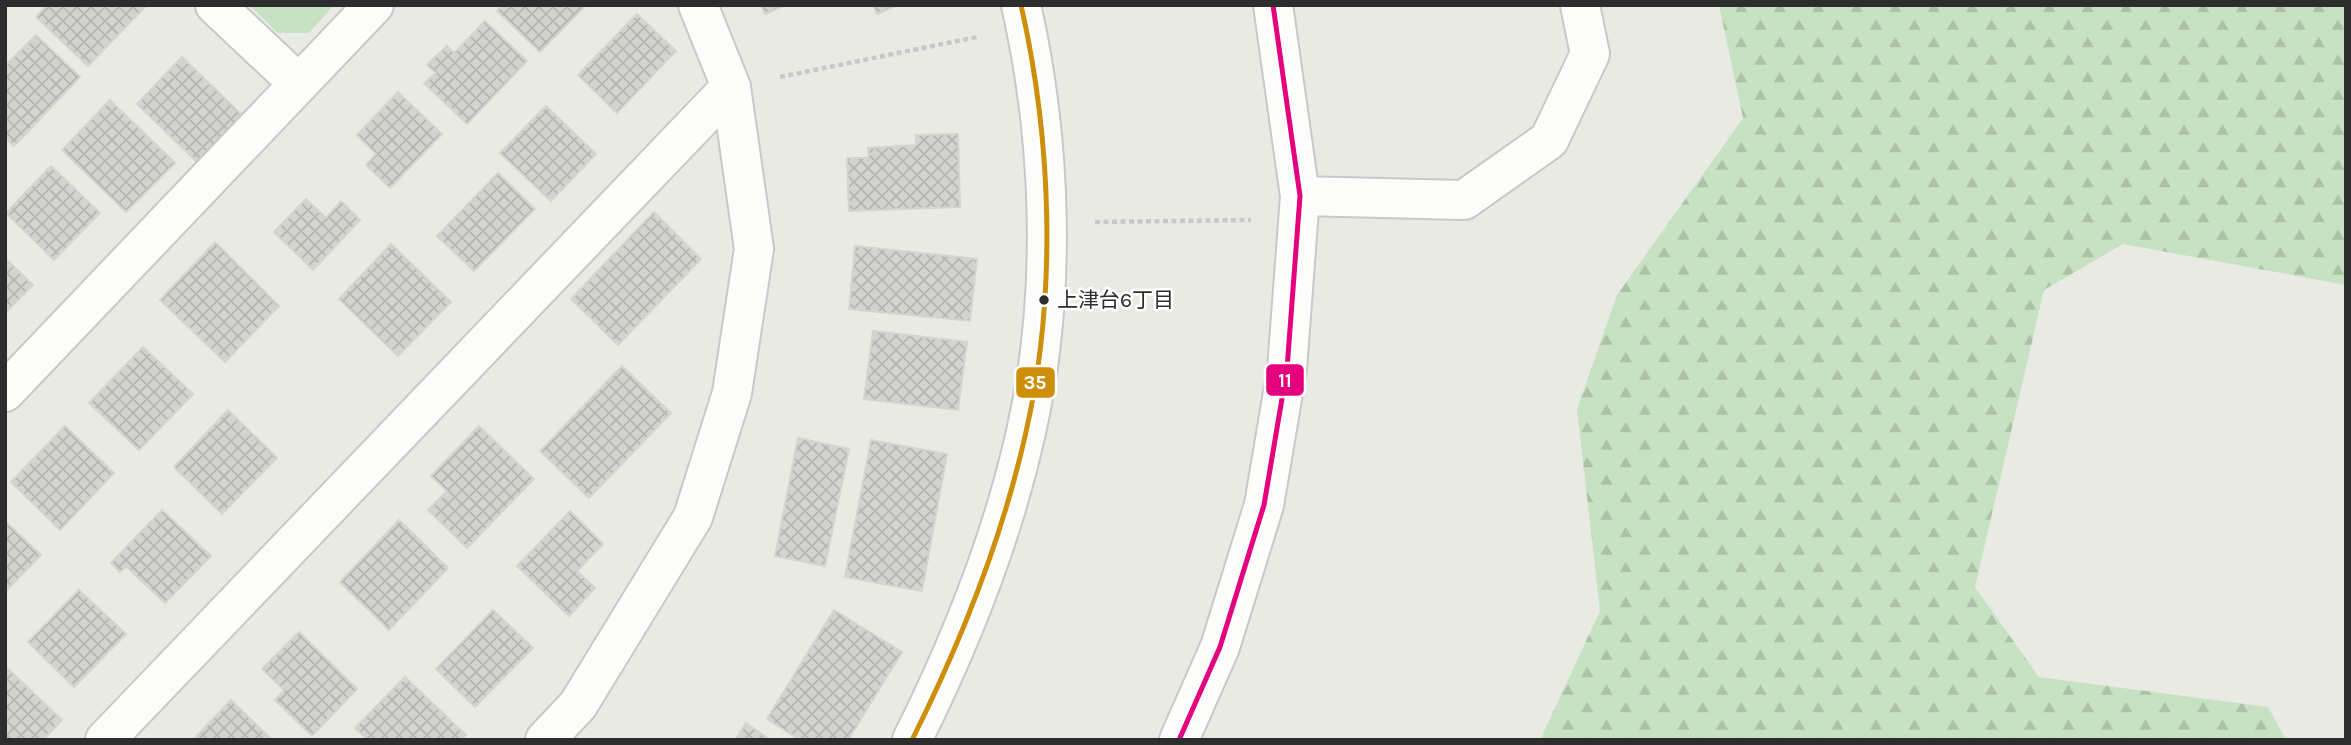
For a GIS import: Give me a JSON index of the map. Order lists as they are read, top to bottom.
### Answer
{
  "places": ["上津台6丁目"],
  "lines": ["transit line 35", "transit line 11"]
}
